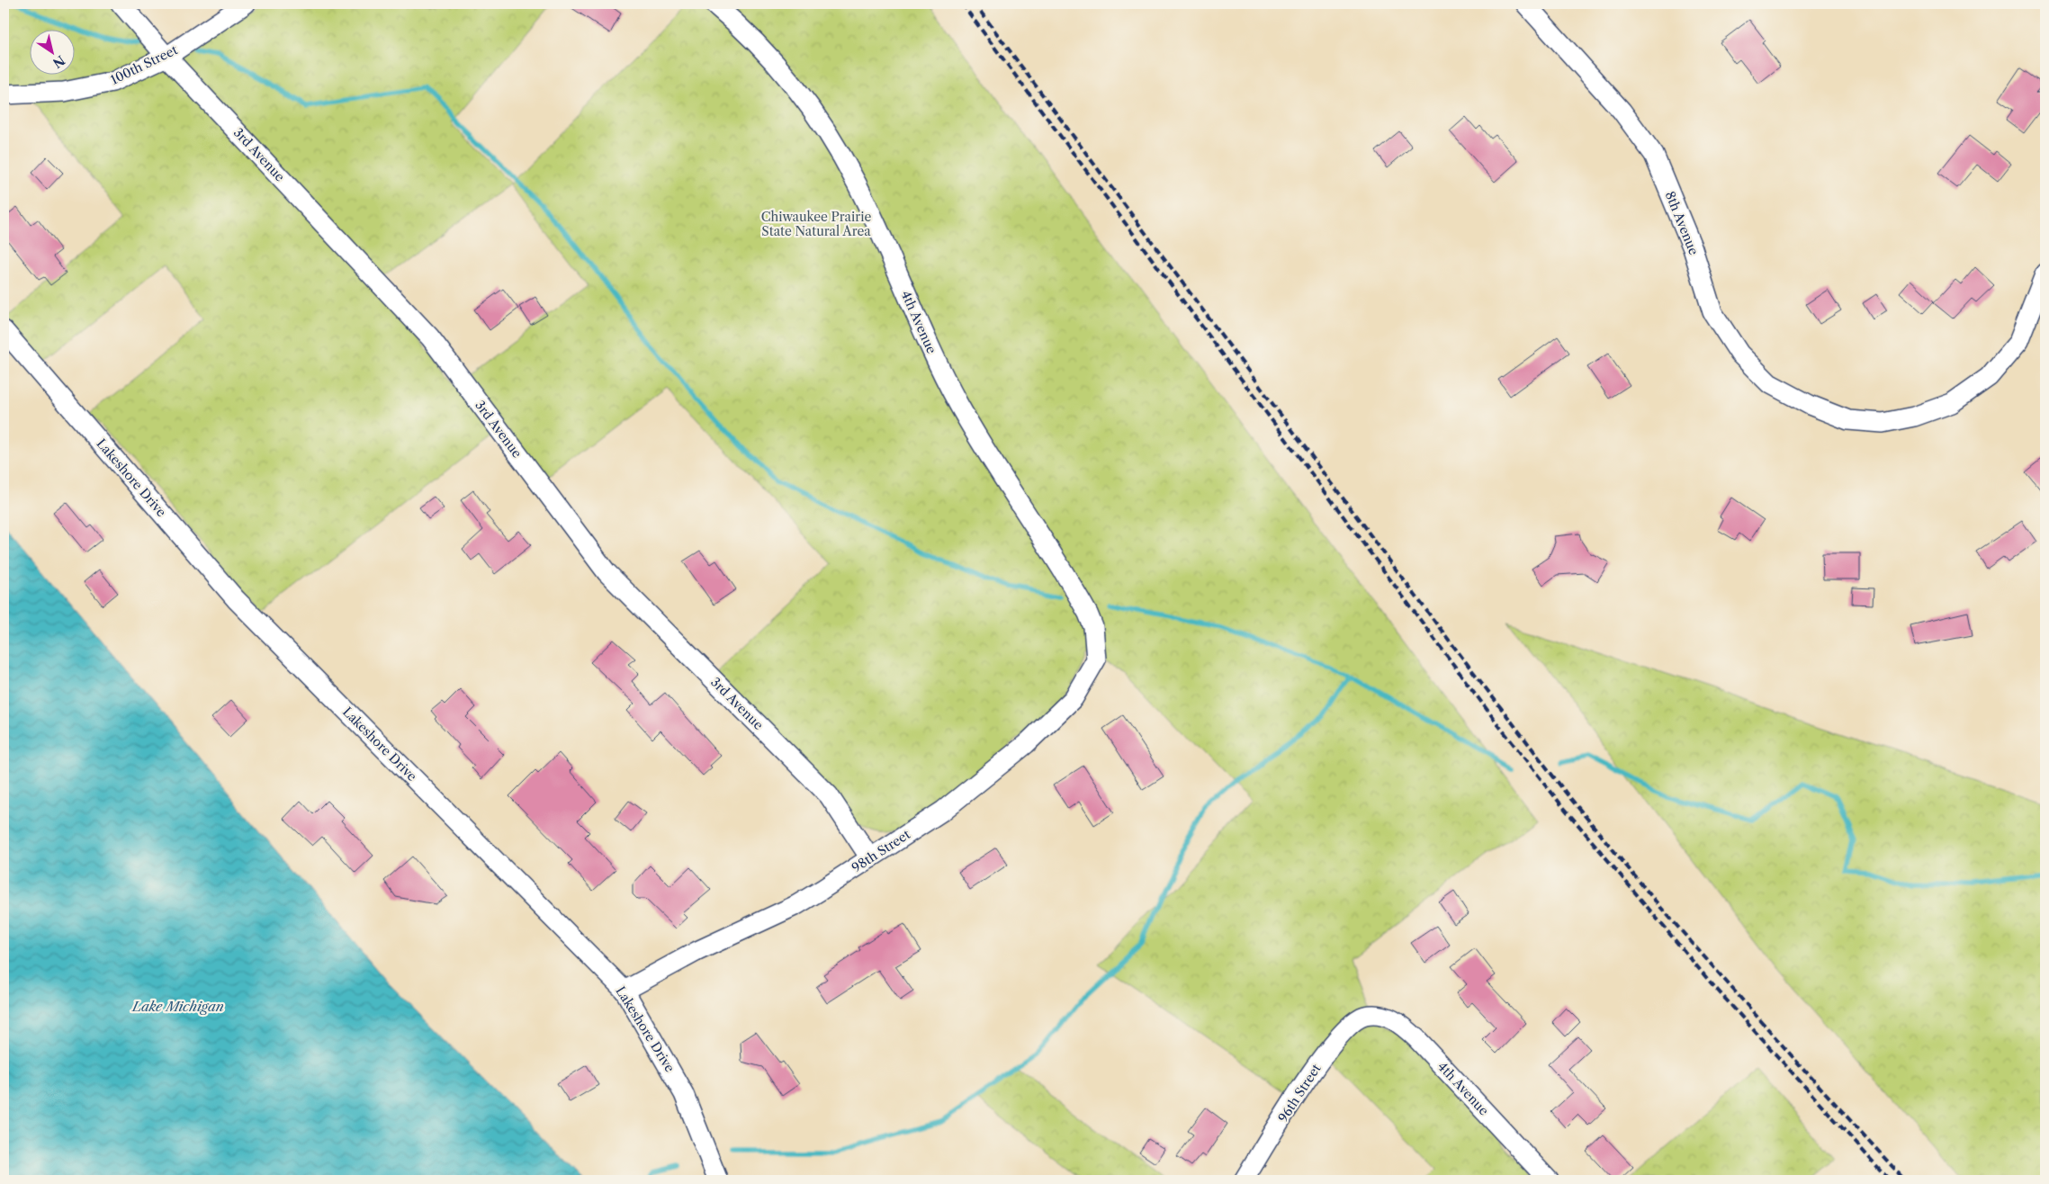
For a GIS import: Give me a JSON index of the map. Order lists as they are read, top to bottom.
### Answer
{
  "streets": {
    "street": [
      "100th Street",
      "3rd Avenue",
      "8th Avenue",
      "4th Avenue",
      "Lakeshore Drive",
      "98th Street",
      "96th Street"
    ]
  },
  "crossings": [
    ["100th Street", "3rd Avenue"],
    ["3rd Avenue", "98th Street"],
    ["4th Avenue", "98th Street"],
    ["4th Avenue", "96th Street"],
    ["Lakeshore Drive", "98th Street"]
  ],
  "water": ["Lake Michigan"],
  "parks": ["Chiwaukee Prairie State Natural Area"],
  "north": "bottom right"
}
